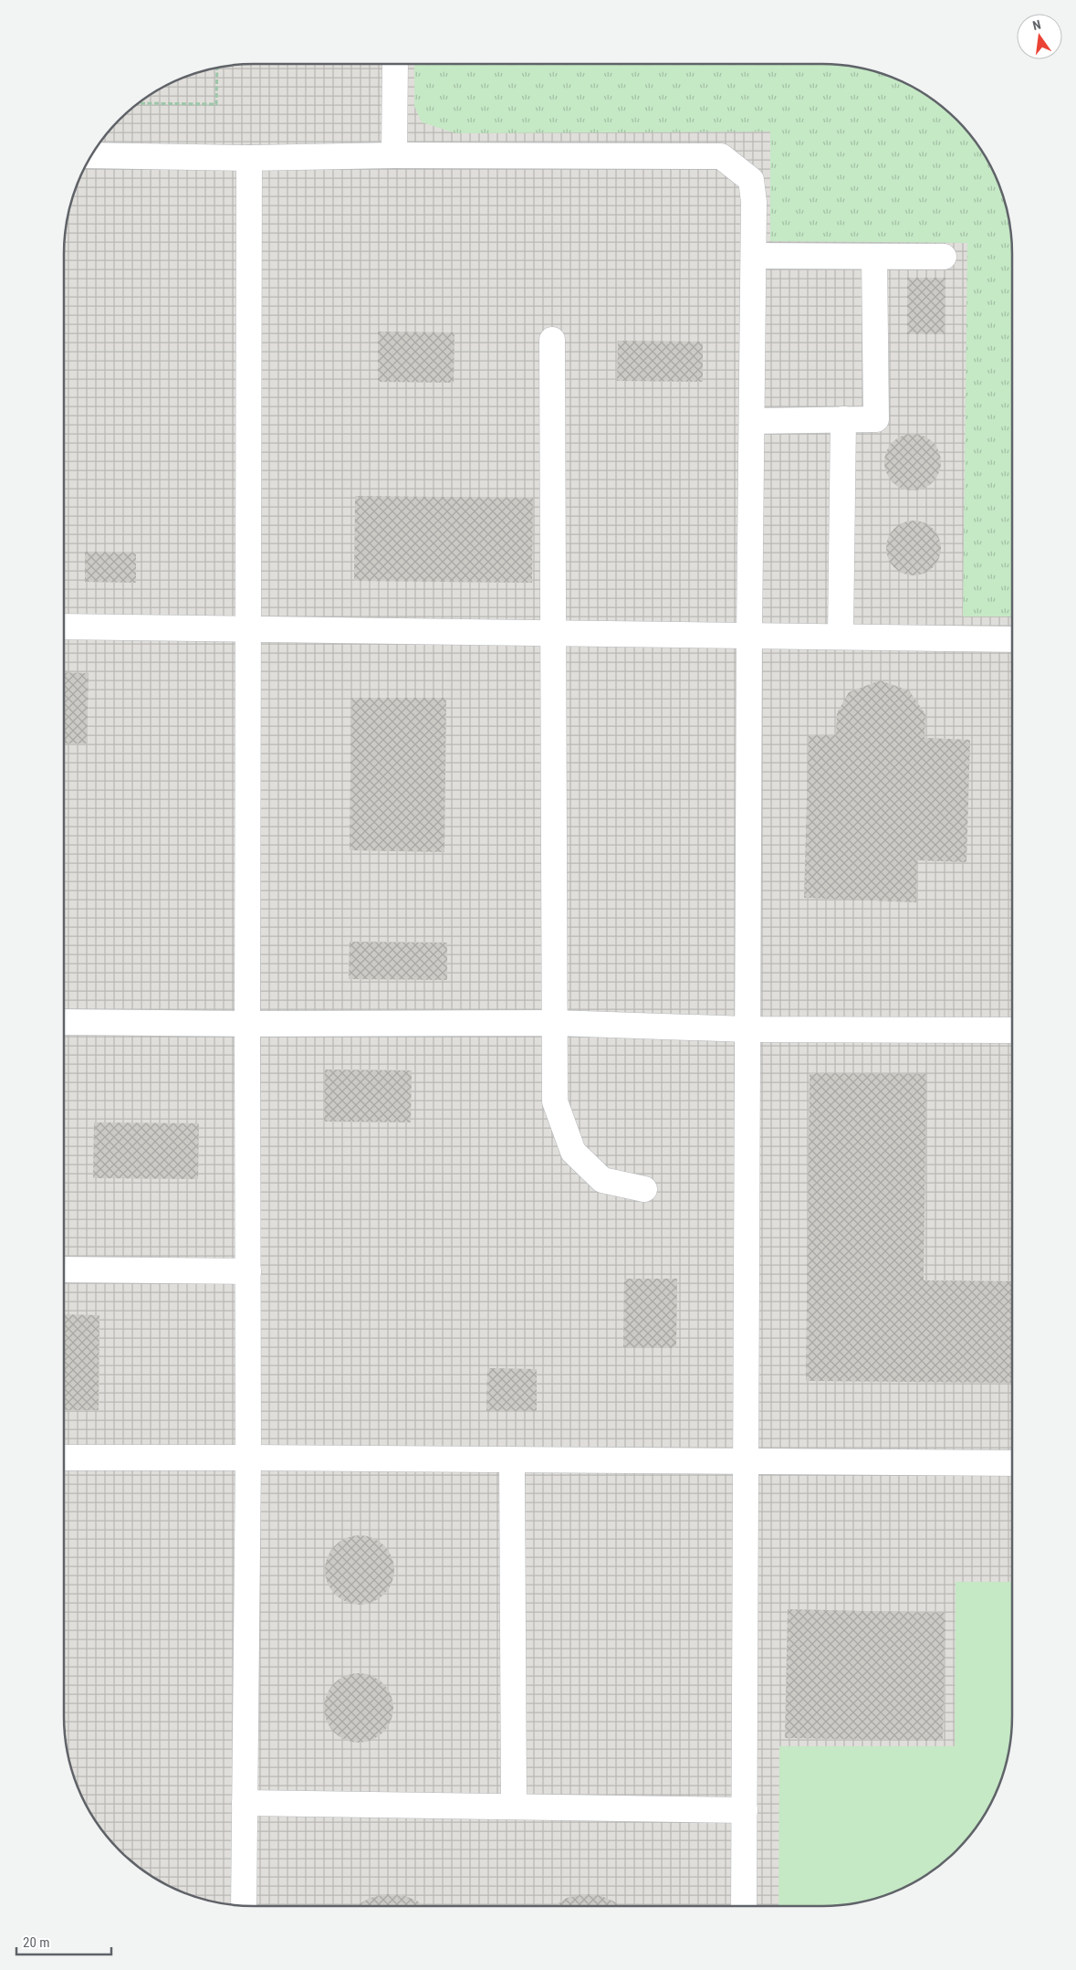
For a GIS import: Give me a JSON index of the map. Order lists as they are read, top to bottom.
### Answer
{
  "scale_bar": "20 m",
  "north": "top"
}
